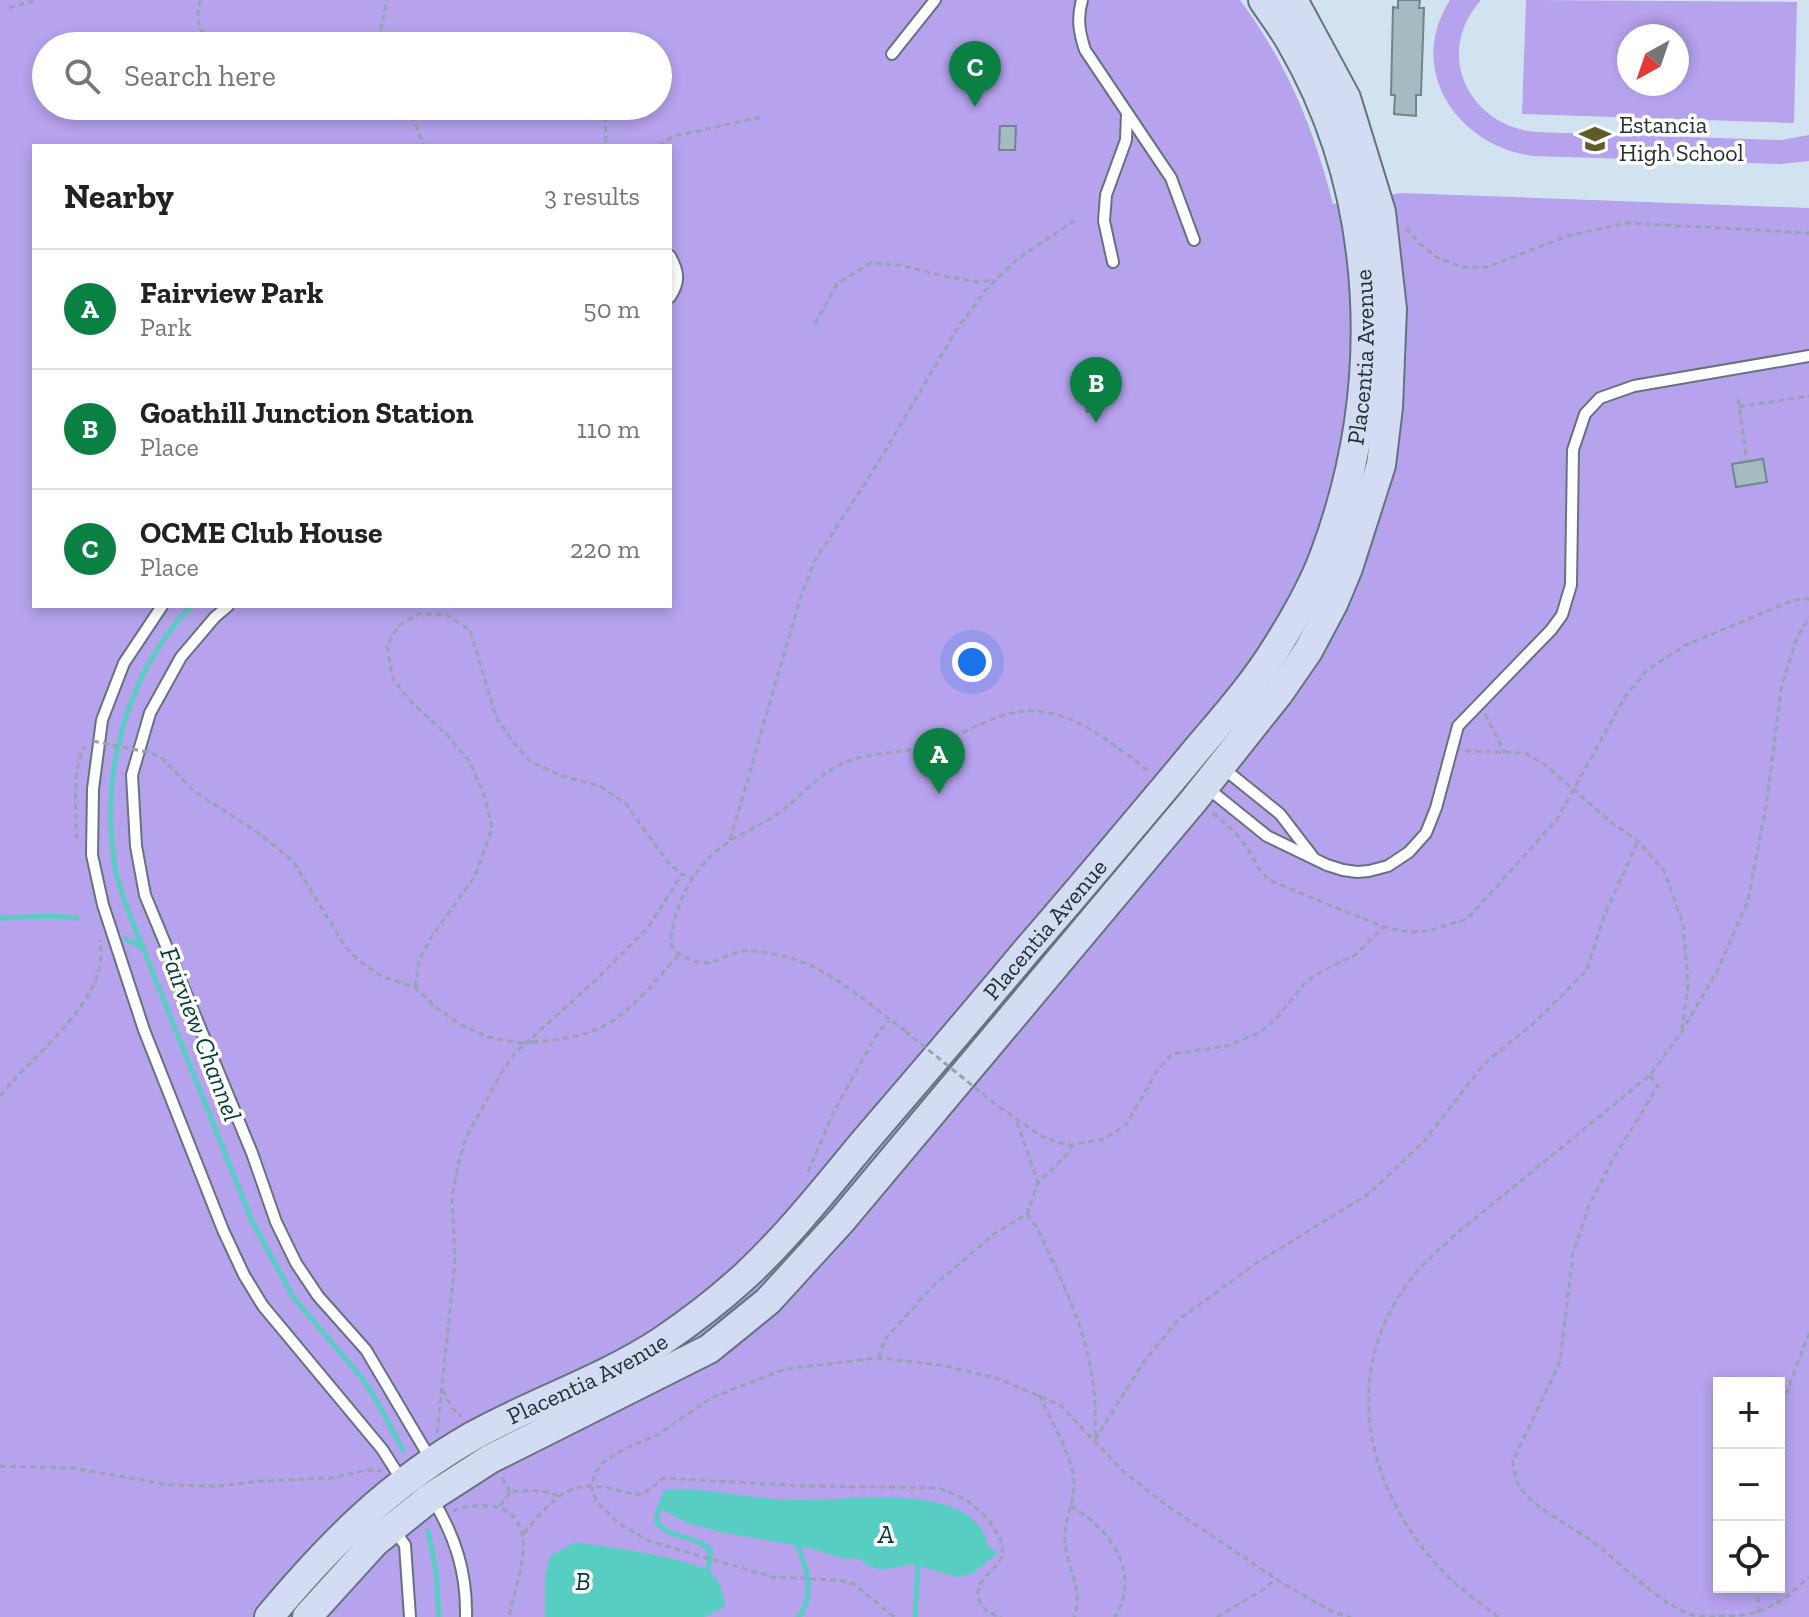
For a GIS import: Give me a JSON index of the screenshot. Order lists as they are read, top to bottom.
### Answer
{
  "streets": {
    "main road": ["Placentia Avenue"]
  },
  "water": ["Fairview Channel", "A", "B"],
  "places": {
    "school or university": ["Estancia High School"]
  },
  "north": "bottom left",
  "page": {
    "search": "Search here",
    "pins": ["C", "B", "A"],
    "heading": ["Nearby", "3 results"],
    "list": [
      {
        "mark": "A",
        "name": "Fairview Park",
        "note": "Park",
        "value": "50 m"
      },
      {
        "mark": "B",
        "name": "Goathill Junction Station",
        "note": "Place",
        "value": "110 m"
      },
      {
        "mark": "C",
        "name": "OCME Club House",
        "note": "Place",
        "value": "220 m"
      }
    ],
    "map_buttons": ["+", "−"]
  }
}
